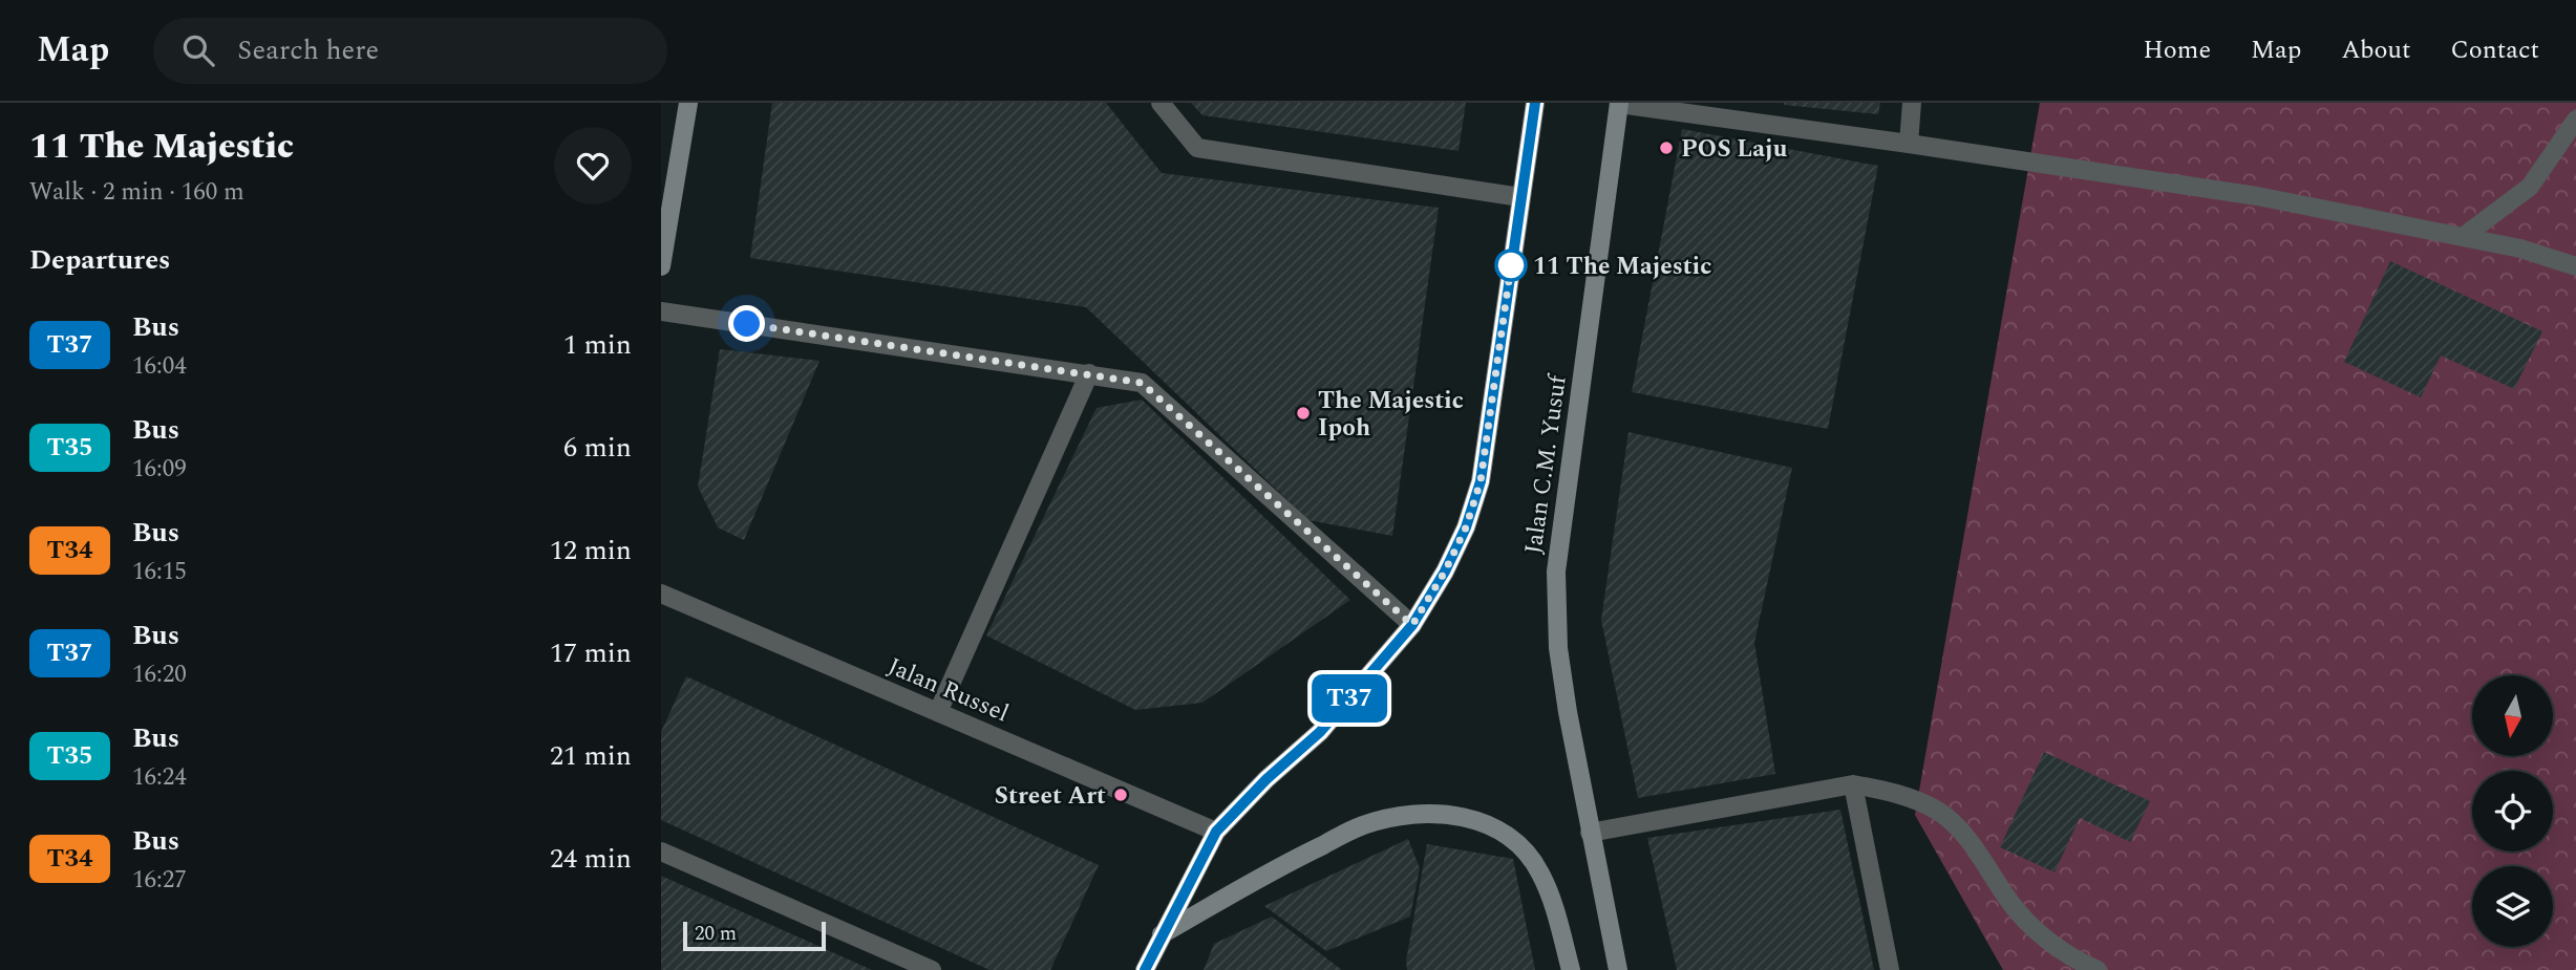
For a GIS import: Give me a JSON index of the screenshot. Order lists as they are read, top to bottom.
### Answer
{
  "streets": {
    "main road": ["Jalan C.M. Yusuf"],
    "street": ["Jalan Russel"]
  },
  "places": [
    "POS Laju",
    "11 The Majestic",
    "The Majestic Ipoh",
    "Street Art"
  ],
  "lines": ["bus line T37"],
  "scale_bar": "20 m",
  "north": "bottom",
  "page": {
    "header": "Map",
    "search": "Search here",
    "nav": [
      "Home",
      "Map",
      "About",
      "Contact"
    ],
    "heading": [
      ["11 The Majestic", "Walk · 2 min · 160 m"],
      "Departures"
    ],
    "on_map": "T37",
    "list": [
      {
        "mark": "T37",
        "name": "Bus",
        "note": "16:04",
        "value": "1 min"
      },
      {
        "mark": "T35",
        "name": "Bus",
        "note": "16:09",
        "value": "6 min"
      },
      {
        "mark": "T34",
        "name": "Bus",
        "note": "16:15",
        "value": "12 min"
      },
      {
        "mark": "T37",
        "name": "Bus",
        "note": "16:20",
        "value": "17 min"
      },
      {
        "mark": "T35",
        "name": "Bus",
        "note": "16:24",
        "value": "21 min"
      },
      {
        "mark": "T34",
        "name": "Bus",
        "note": "16:27",
        "value": "24 min"
      }
    ],
    "scale": "20 m"
  }
}
